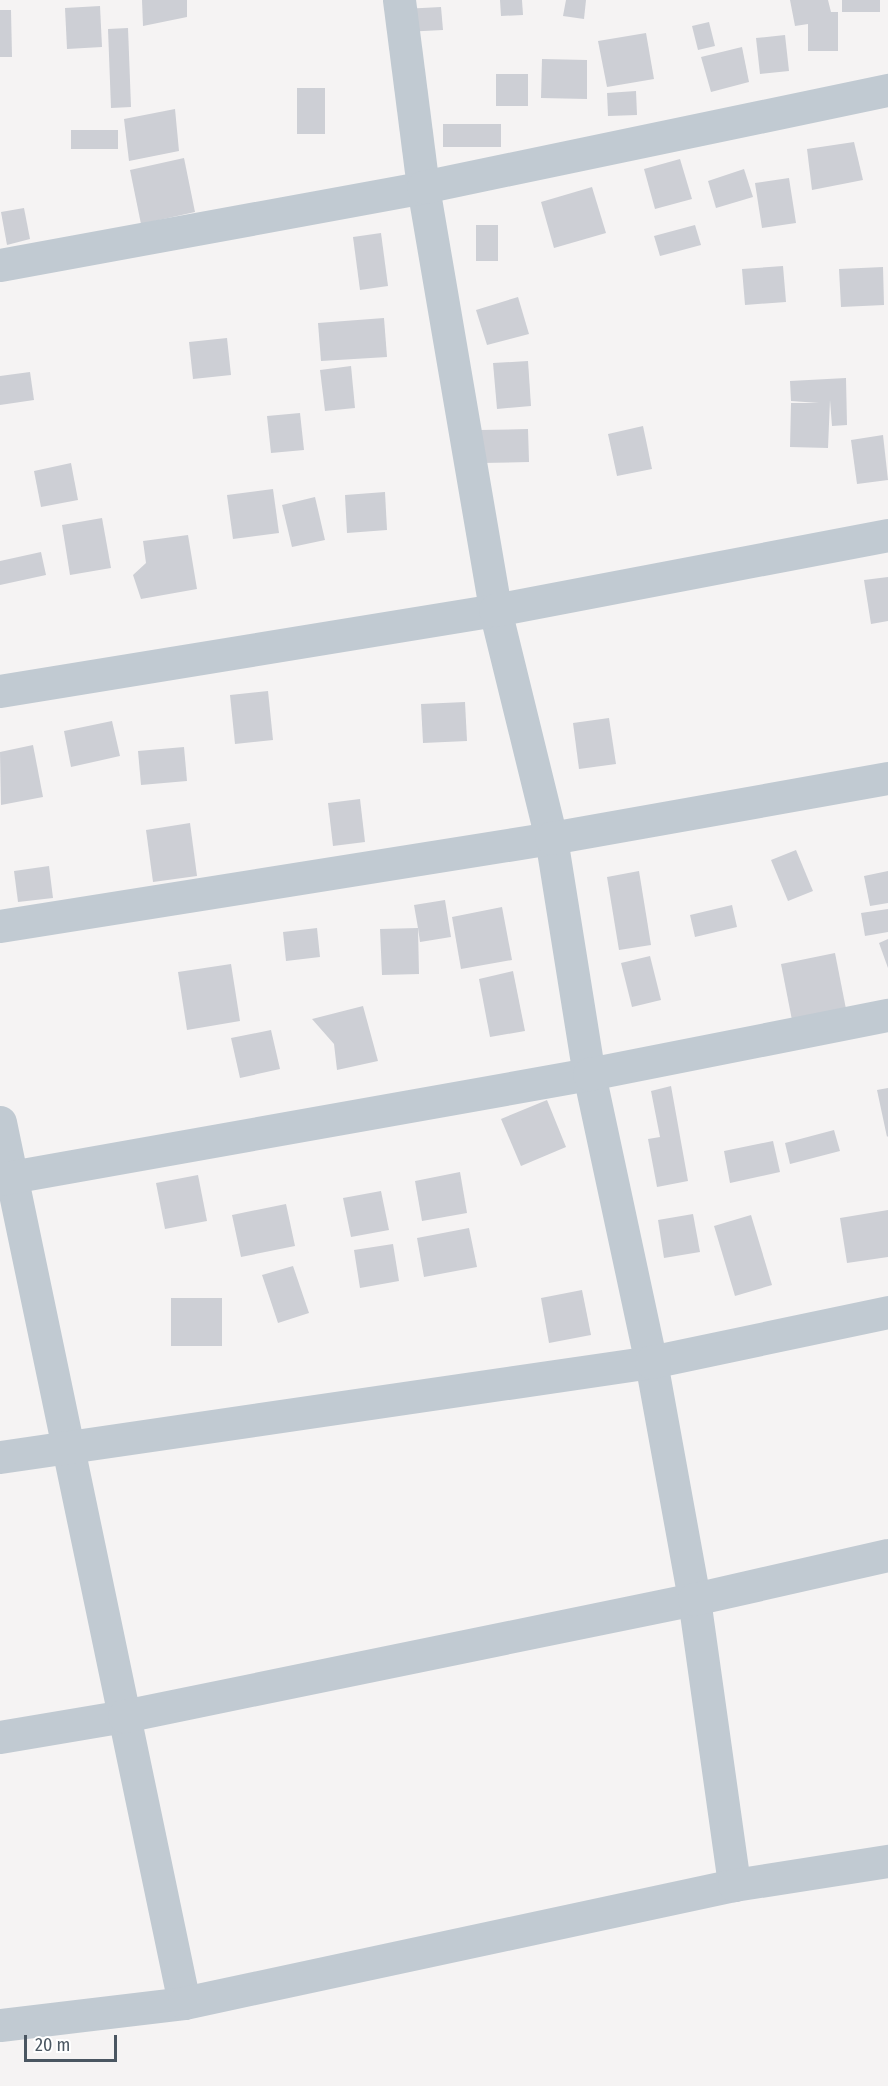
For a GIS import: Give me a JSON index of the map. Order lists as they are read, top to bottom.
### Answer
{
  "scale_bar": "20 m"
}
